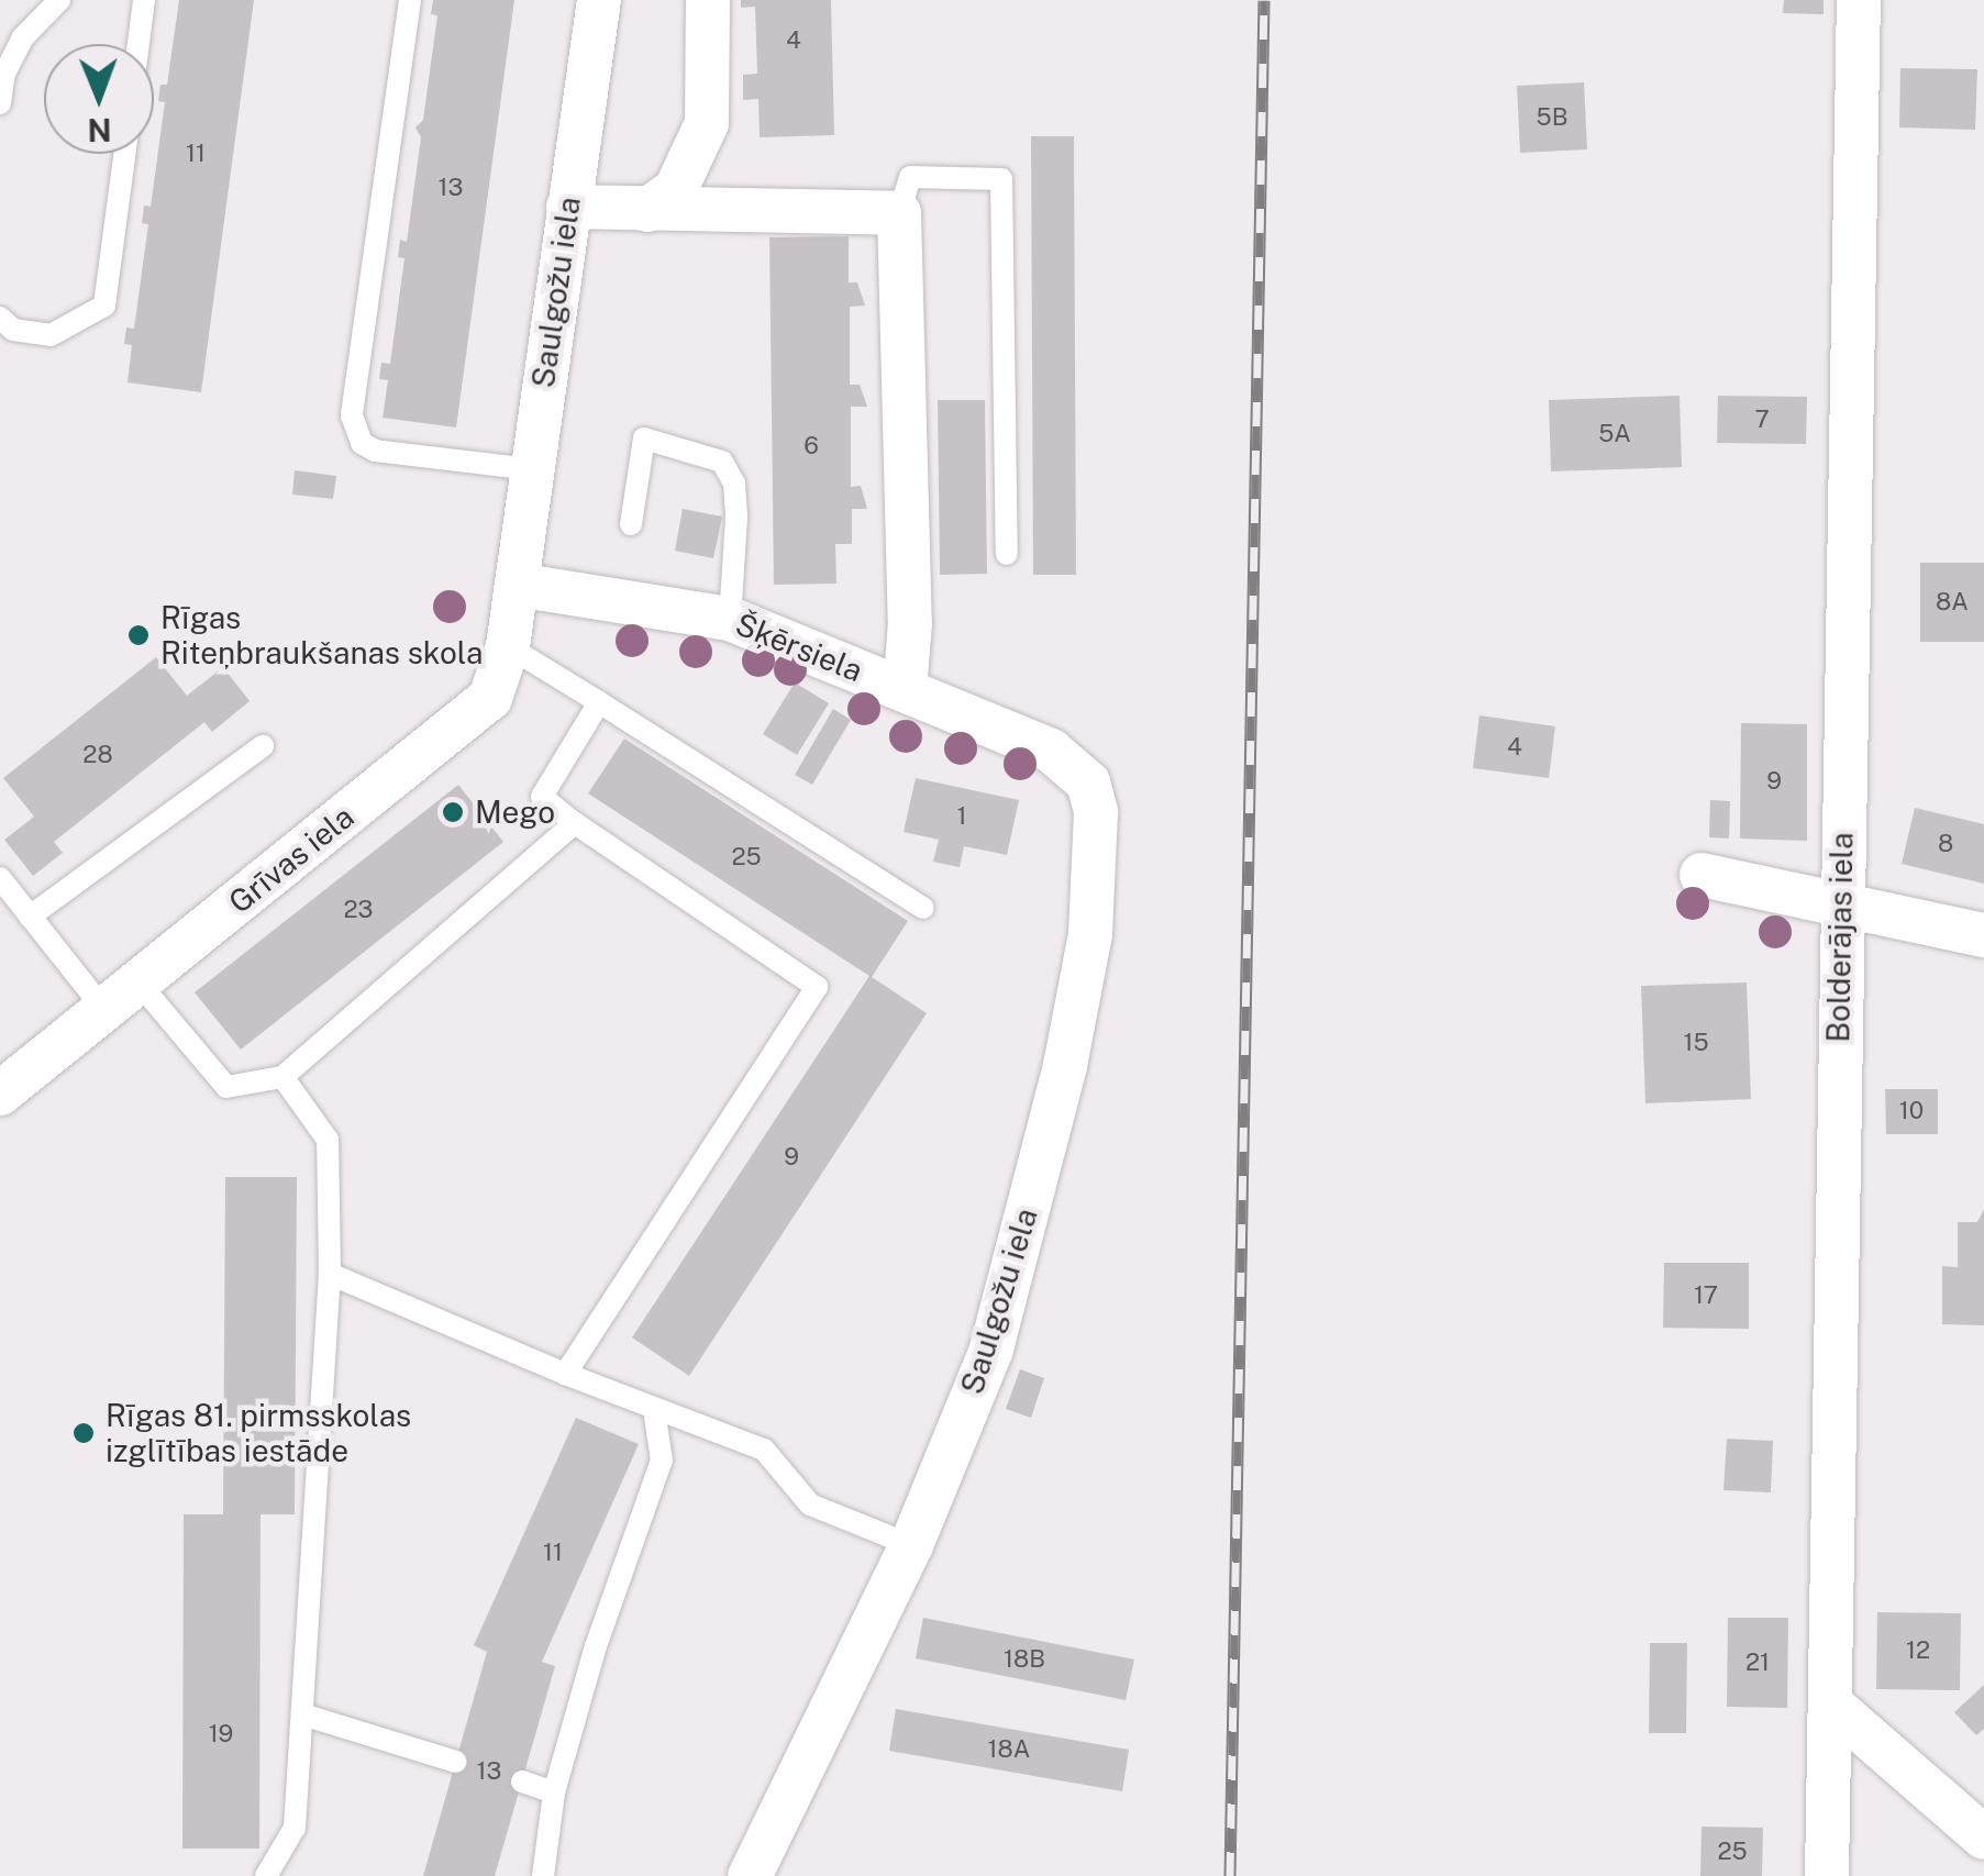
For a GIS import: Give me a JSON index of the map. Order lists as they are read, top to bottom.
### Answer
{
  "streets": {
    "street": [
      "Saulgožu iela",
      "Šķērsiela",
      "Grīvas iela",
      "Bolderājas iela"
    ]
  },
  "crossings": [
    ["Saulgožu iela", "Šķērsiela"],
    ["Saulgožu iela", "Grīvas iela"],
    ["Šķērsiela", "Grīvas iela"]
  ],
  "places": ["Rīgas Riteņbraukšanas skola", "Mego", "Rīgas 81. pirmsskolas izglītības iestāde"],
  "house_numbers": [
    "4",
    "5B",
    "11",
    "13",
    "7",
    "5A",
    "6",
    "8A",
    "4",
    "28",
    "9",
    "1",
    "8",
    "25",
    "23",
    "15",
    "10",
    "9",
    "17",
    "11",
    "12",
    "18B",
    "21",
    "19",
    "18A",
    "13",
    "25"
  ],
  "north": "bottom"
}
